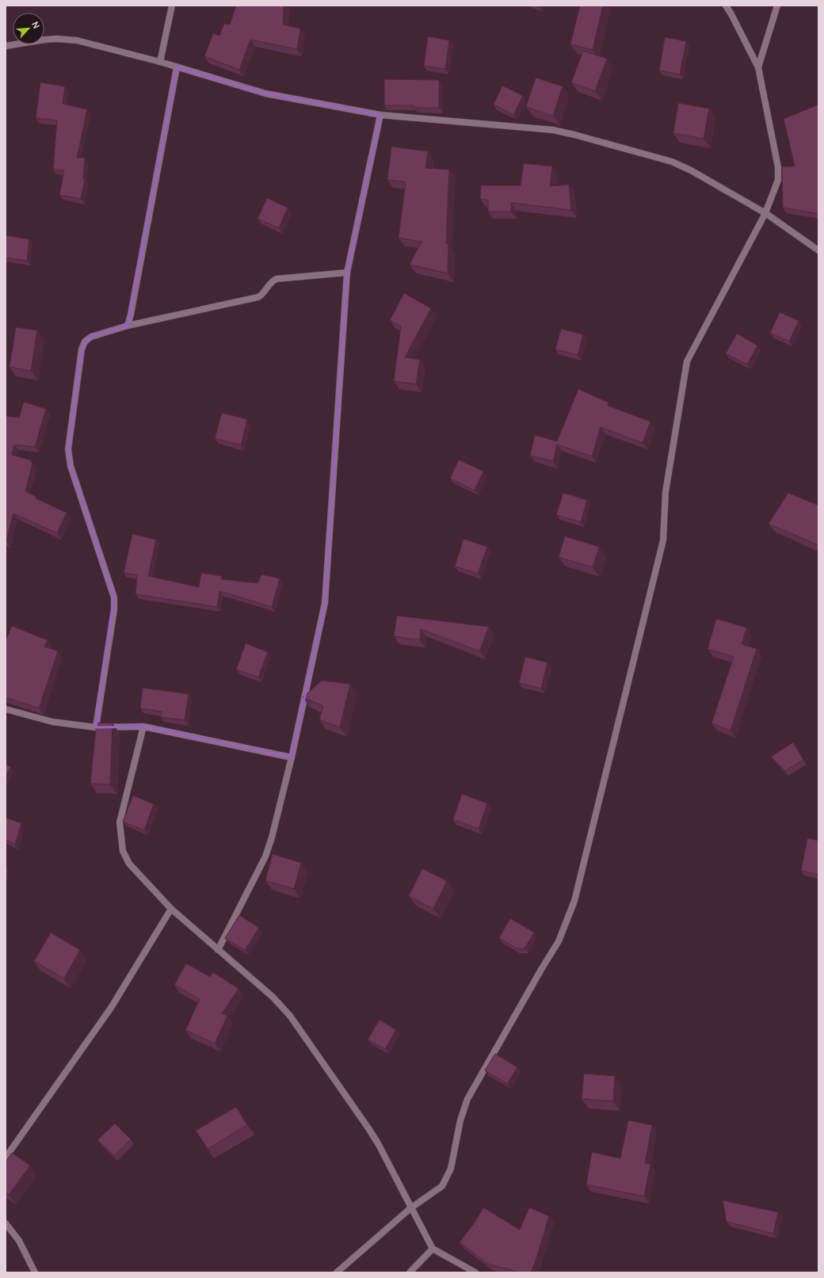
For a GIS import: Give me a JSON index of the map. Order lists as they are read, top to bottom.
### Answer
{
  "north": "top right"
}
